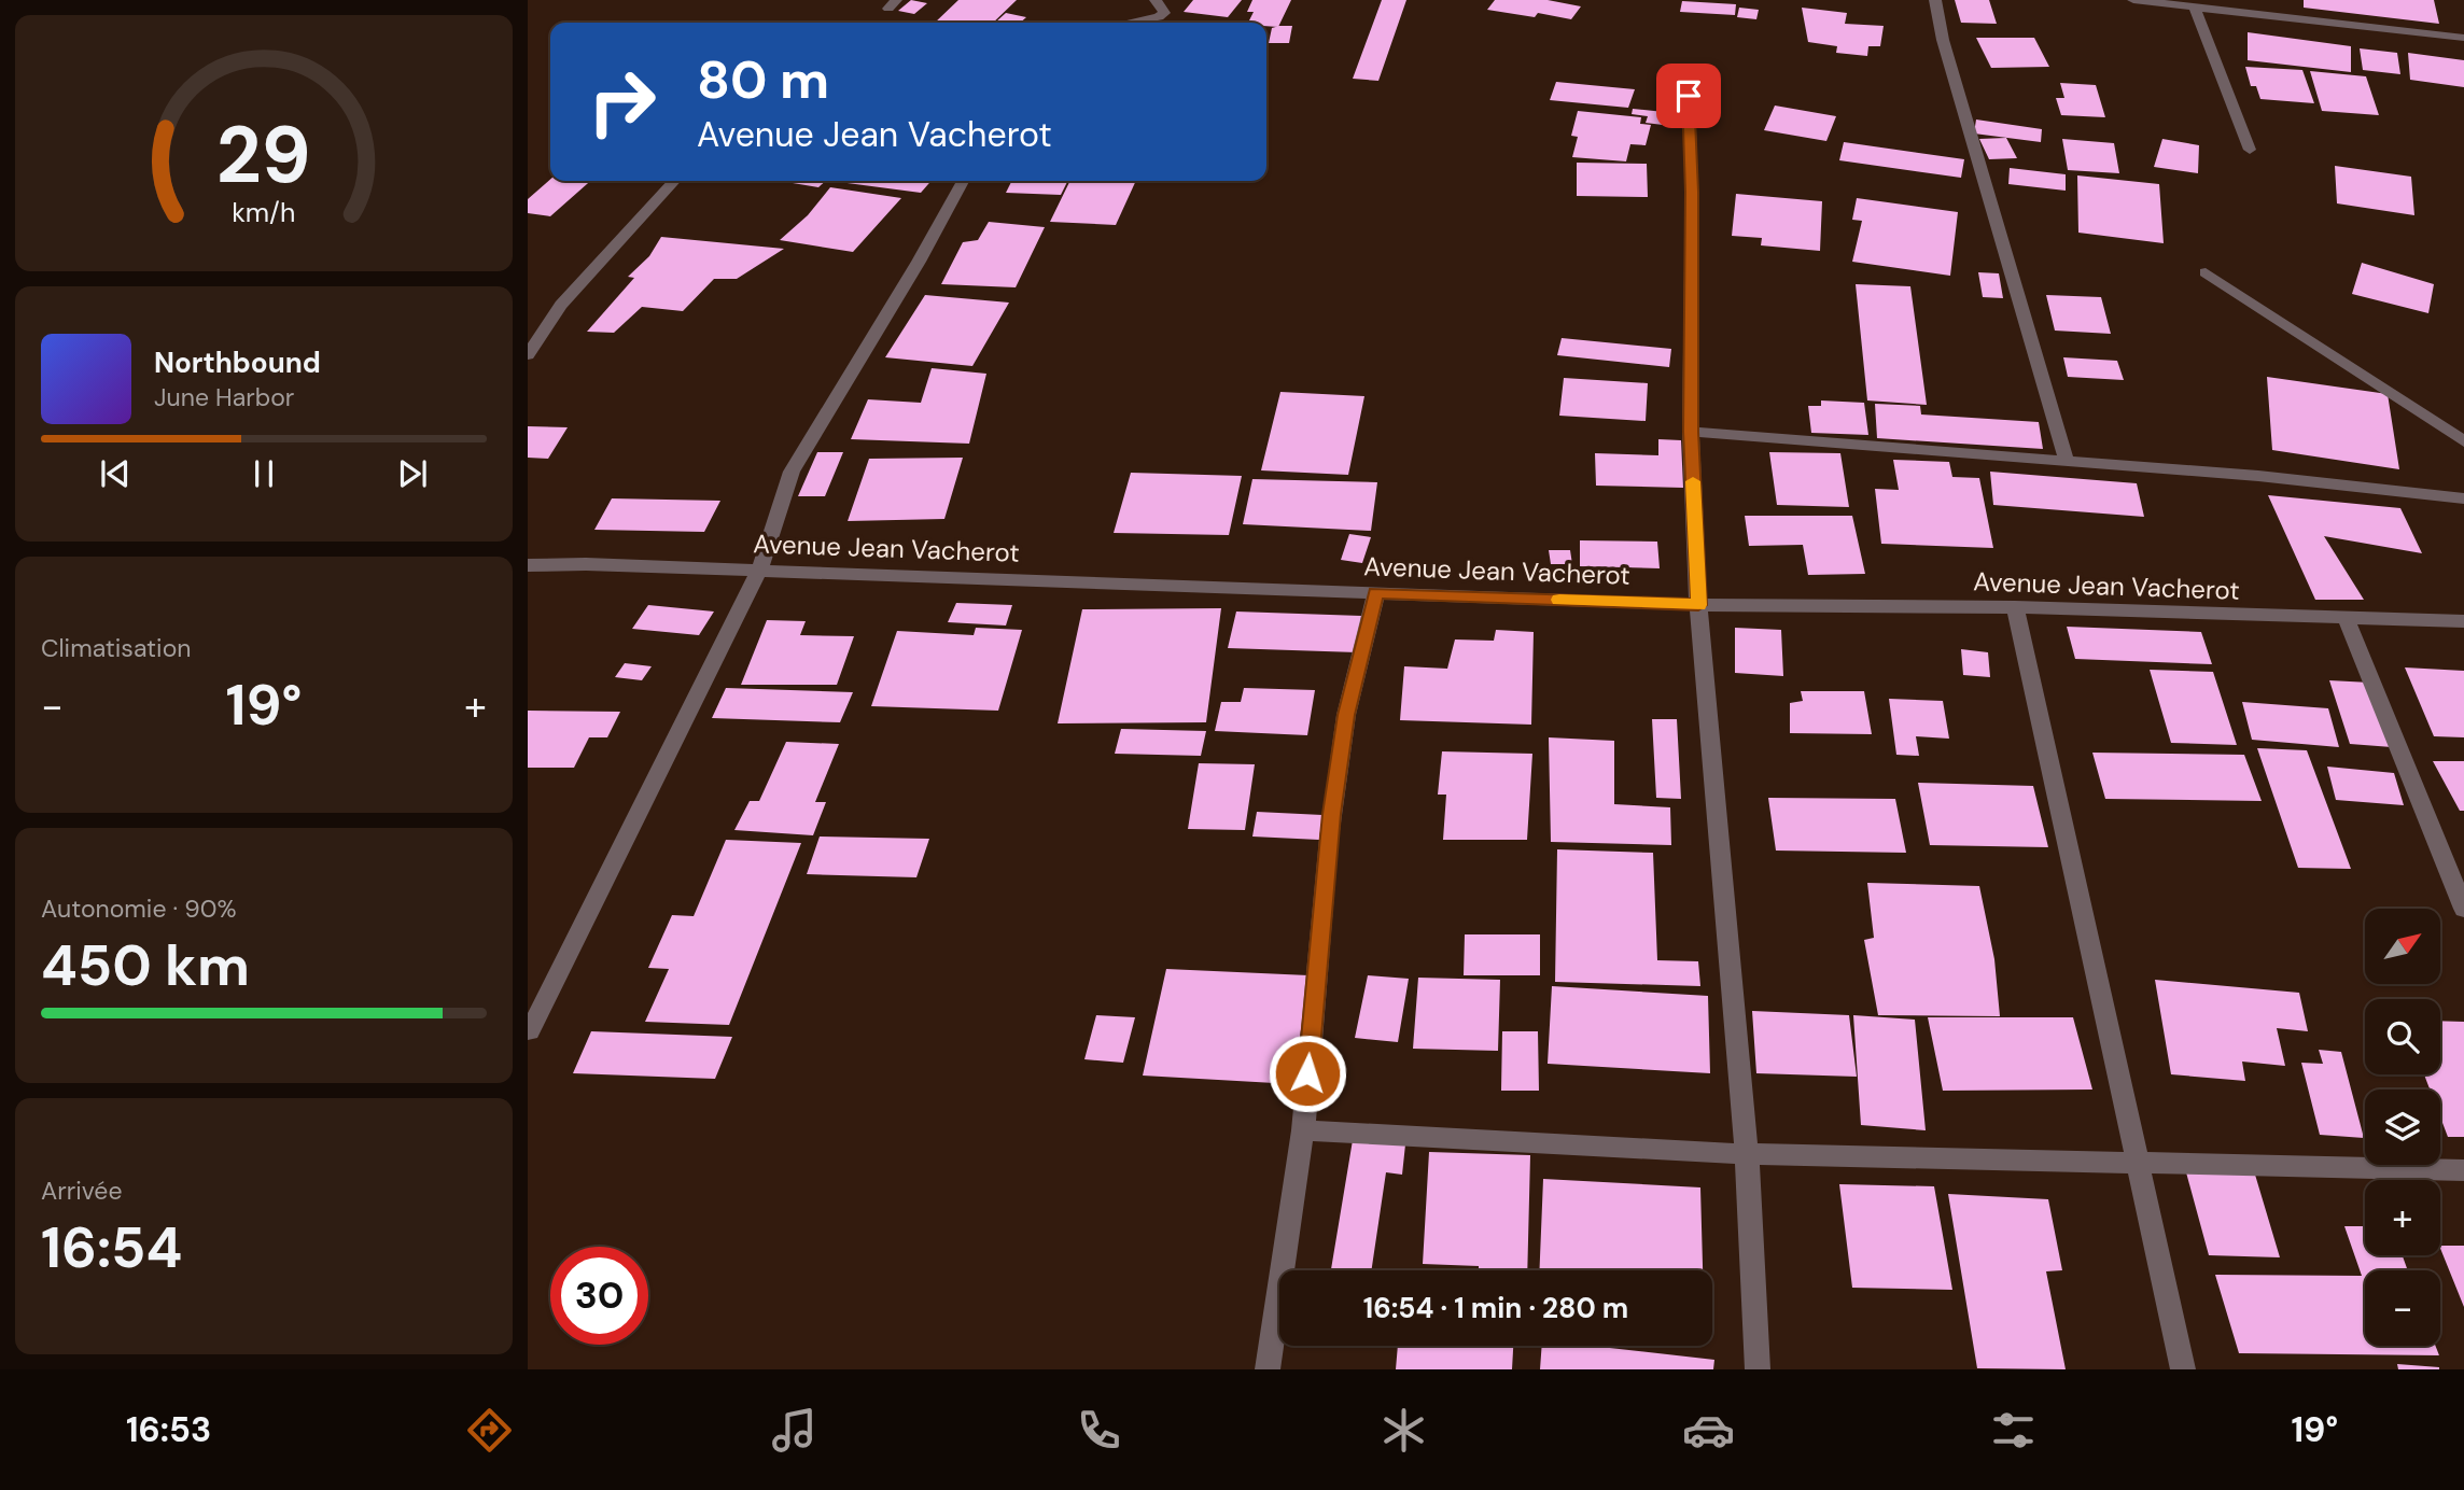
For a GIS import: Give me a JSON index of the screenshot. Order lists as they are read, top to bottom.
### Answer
{
  "streets": {
    "street": ["Avenue Jean Vacherot"]
  },
  "north": "top right",
  "page": {
    "turn": ["80 m", "Avenue Jean Vacherot"],
    "song": ["Northbound", "June Harbor"],
    "tile": [
      "Climatisation",
      ["Autonomie · 90%", "450 km"],
      ["Arrivée", "16:54"]
    ],
    "heat": ["−", "19°", "+"],
    "map_buttons": ["+", "−"],
    "limit": "30",
    "trip": "16:54 · 1 min · 280 m",
    "tabs": ["16:53", "19°"],
    "gauge": ["29", "km/h"]
  }
}
